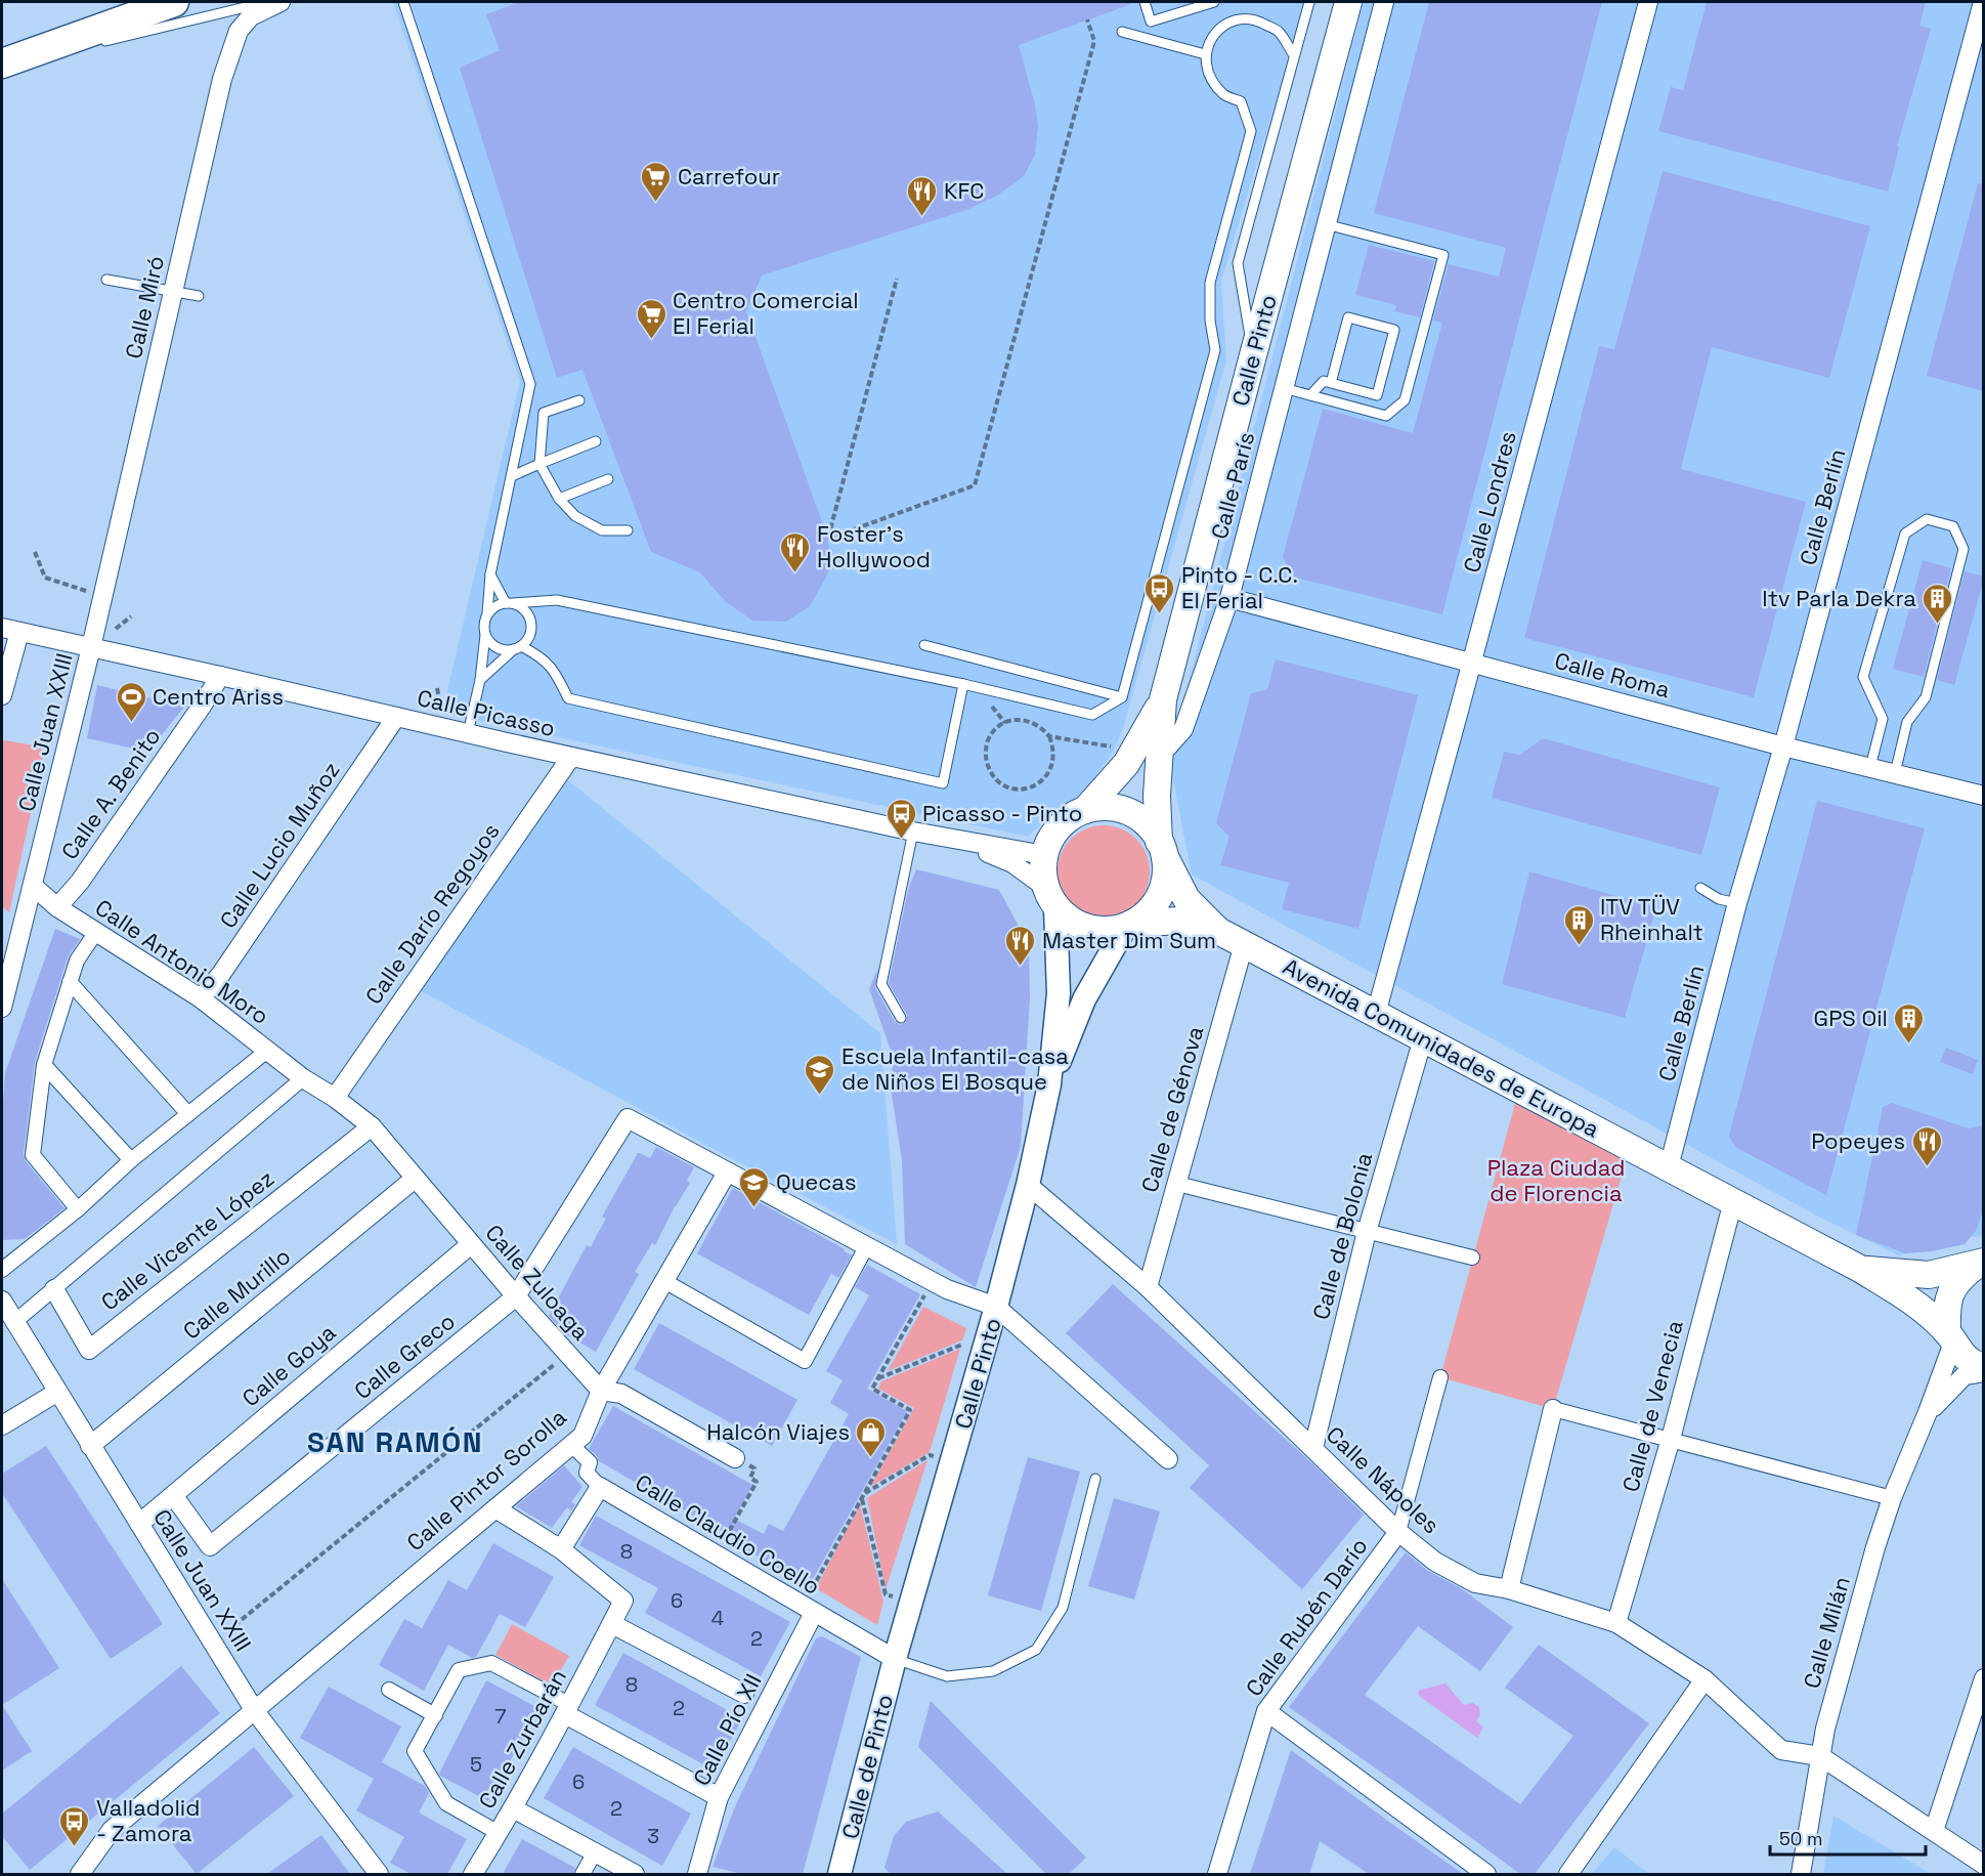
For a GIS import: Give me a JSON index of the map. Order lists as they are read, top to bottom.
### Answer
{
  "streets": {
    "main road": ["Calle Pinto", "Avenida Comunidades de Europa"],
    "street": [
      "Calle Miró",
      "Calle París",
      "Calle Londres",
      "Calle Berlín",
      "Calle Roma",
      "Calle Picasso",
      "Calle Juan XXIII",
      "Calle A. Benito",
      "Calle Lucio Muñoz",
      "Calle Darío Regoyos",
      "Calle Antonio Moro",
      "Calle de Génova",
      "Calle de Bolonia",
      "Calle Vicente López",
      "Calle Zuloaga",
      "Calle Murillo",
      "Calle Greco",
      "Calle Goya",
      "Calle de Venecia",
      "Calle Pintor Sorolla",
      "Calle Nápoles",
      "Calle Claudio Coello",
      "Calle Rubén Darío",
      "Calle Milán",
      "Calle Pío XII",
      "Calle Zurbarán",
      "Calle de Pinto"
    ]
  },
  "crossings": [
    ["Calle Miró", "Calle Picasso"],
    ["Calle Miró", "Calle Juan XXIII"],
    ["Calle Pinto", "Calle París"],
    ["Calle Pinto", "Calle Picasso"],
    ["Calle Pinto", "Avenida Comunidades de Europa"],
    ["Calle Pinto", "Calle Nápoles"],
    ["Calle Pinto", "Calle Claudio Coello"],
    ["Calle Pinto", "Calle de Pinto"],
    ["Calle París", "Calle Roma"],
    ["Calle Londres", "Calle Roma"],
    ["Calle Londres", "Avenida Comunidades de Europa"],
    ["Calle Berlín", "Calle Roma"],
    ["Calle Berlín", "Avenida Comunidades de Europa"],
    ["Calle Picasso", "Calle Juan XXIII"],
    ["Calle Picasso", "Calle A. Benito"],
    ["Calle Picasso", "Calle Lucio Muñoz"],
    ["Calle Picasso", "Calle Darío Regoyos"],
    ["Calle Picasso", "Avenida Comunidades de Europa"],
    ["Calle Juan XXIII", "Calle Antonio Moro"],
    ["Calle Juan XXIII", "Calle Murillo"],
    ["Calle Juan XXIII", "Calle Goya"],
    ["Calle Juan XXIII", "Calle Pintor Sorolla"],
    ["Calle A. Benito", "Calle Antonio Moro"],
    ["Calle Lucio Muñoz", "Calle Antonio Moro"],
    ["Calle Darío Regoyos", "Calle Antonio Moro"],
    ["Calle Darío Regoyos", "Calle Zuloaga"],
    ["Calle Antonio Moro", "Calle Zuloaga"],
    ["Avenida Comunidades de Europa", "Calle de Génova"],
    ["Avenida Comunidades de Europa", "Calle de Bolonia"],
    ["Avenida Comunidades de Europa", "Calle de Venecia"],
    ["Avenida Comunidades de Europa", "Calle Milán"],
    ["Calle de Génova", "Calle Nápoles"],
    ["Calle de Bolonia", "Calle Nápoles"],
    ["Calle Vicente López", "Calle Zuloaga"],
    ["Calle Zuloaga", "Calle Murillo"],
    ["Calle Zuloaga", "Calle Greco"],
    ["Calle Zuloaga", "Calle Goya"],
    ["Calle Zuloaga", "Calle Pintor Sorolla"],
    ["Calle Greco", "Calle Goya"],
    ["Calle Greco", "Calle Pintor Sorolla"],
    ["Calle de Venecia", "Calle Nápoles"],
    ["Calle Nápoles", "Calle Rubén Darío"],
    ["Calle Nápoles", "Calle Milán"],
    ["Calle Claudio Coello", "Calle Pío XII"],
    ["Calle Claudio Coello", "Calle Zurbarán"],
    ["Calle Claudio Coello", "Calle de Pinto"]
  ],
  "districts": ["SAN RAMÓN"],
  "parks": ["Plaza Ciudad de Florencia"],
  "places": {
    "supermarket": ["Carrefour", "Centro Comercial El Ferial"],
    "restaurant": [
      "KFC",
      "Foster's Hollywood",
      "Master Dim Sum",
      "Popeyes"
    ],
    "bus stop": ["Pinto - C.C. El Ferial", "Picasso - Pinto", "Valladolid - Zamora"],
    "building": ["Itv Parla Dekra", "ITV TÜV Rheinhalt", "GPS Oil"],
    "sports": ["Centro Ariss"],
    "school or university": ["Escuela Infantil-casa de Niños El Bosque", "Quecas"],
    "shop": ["Halcón Viajes"]
  },
  "house_numbers": [
    "8",
    "6",
    "4",
    "2",
    "8",
    "2",
    "7",
    "5",
    "6",
    "2",
    "3"
  ],
  "scale_bar": "50 m"
}
